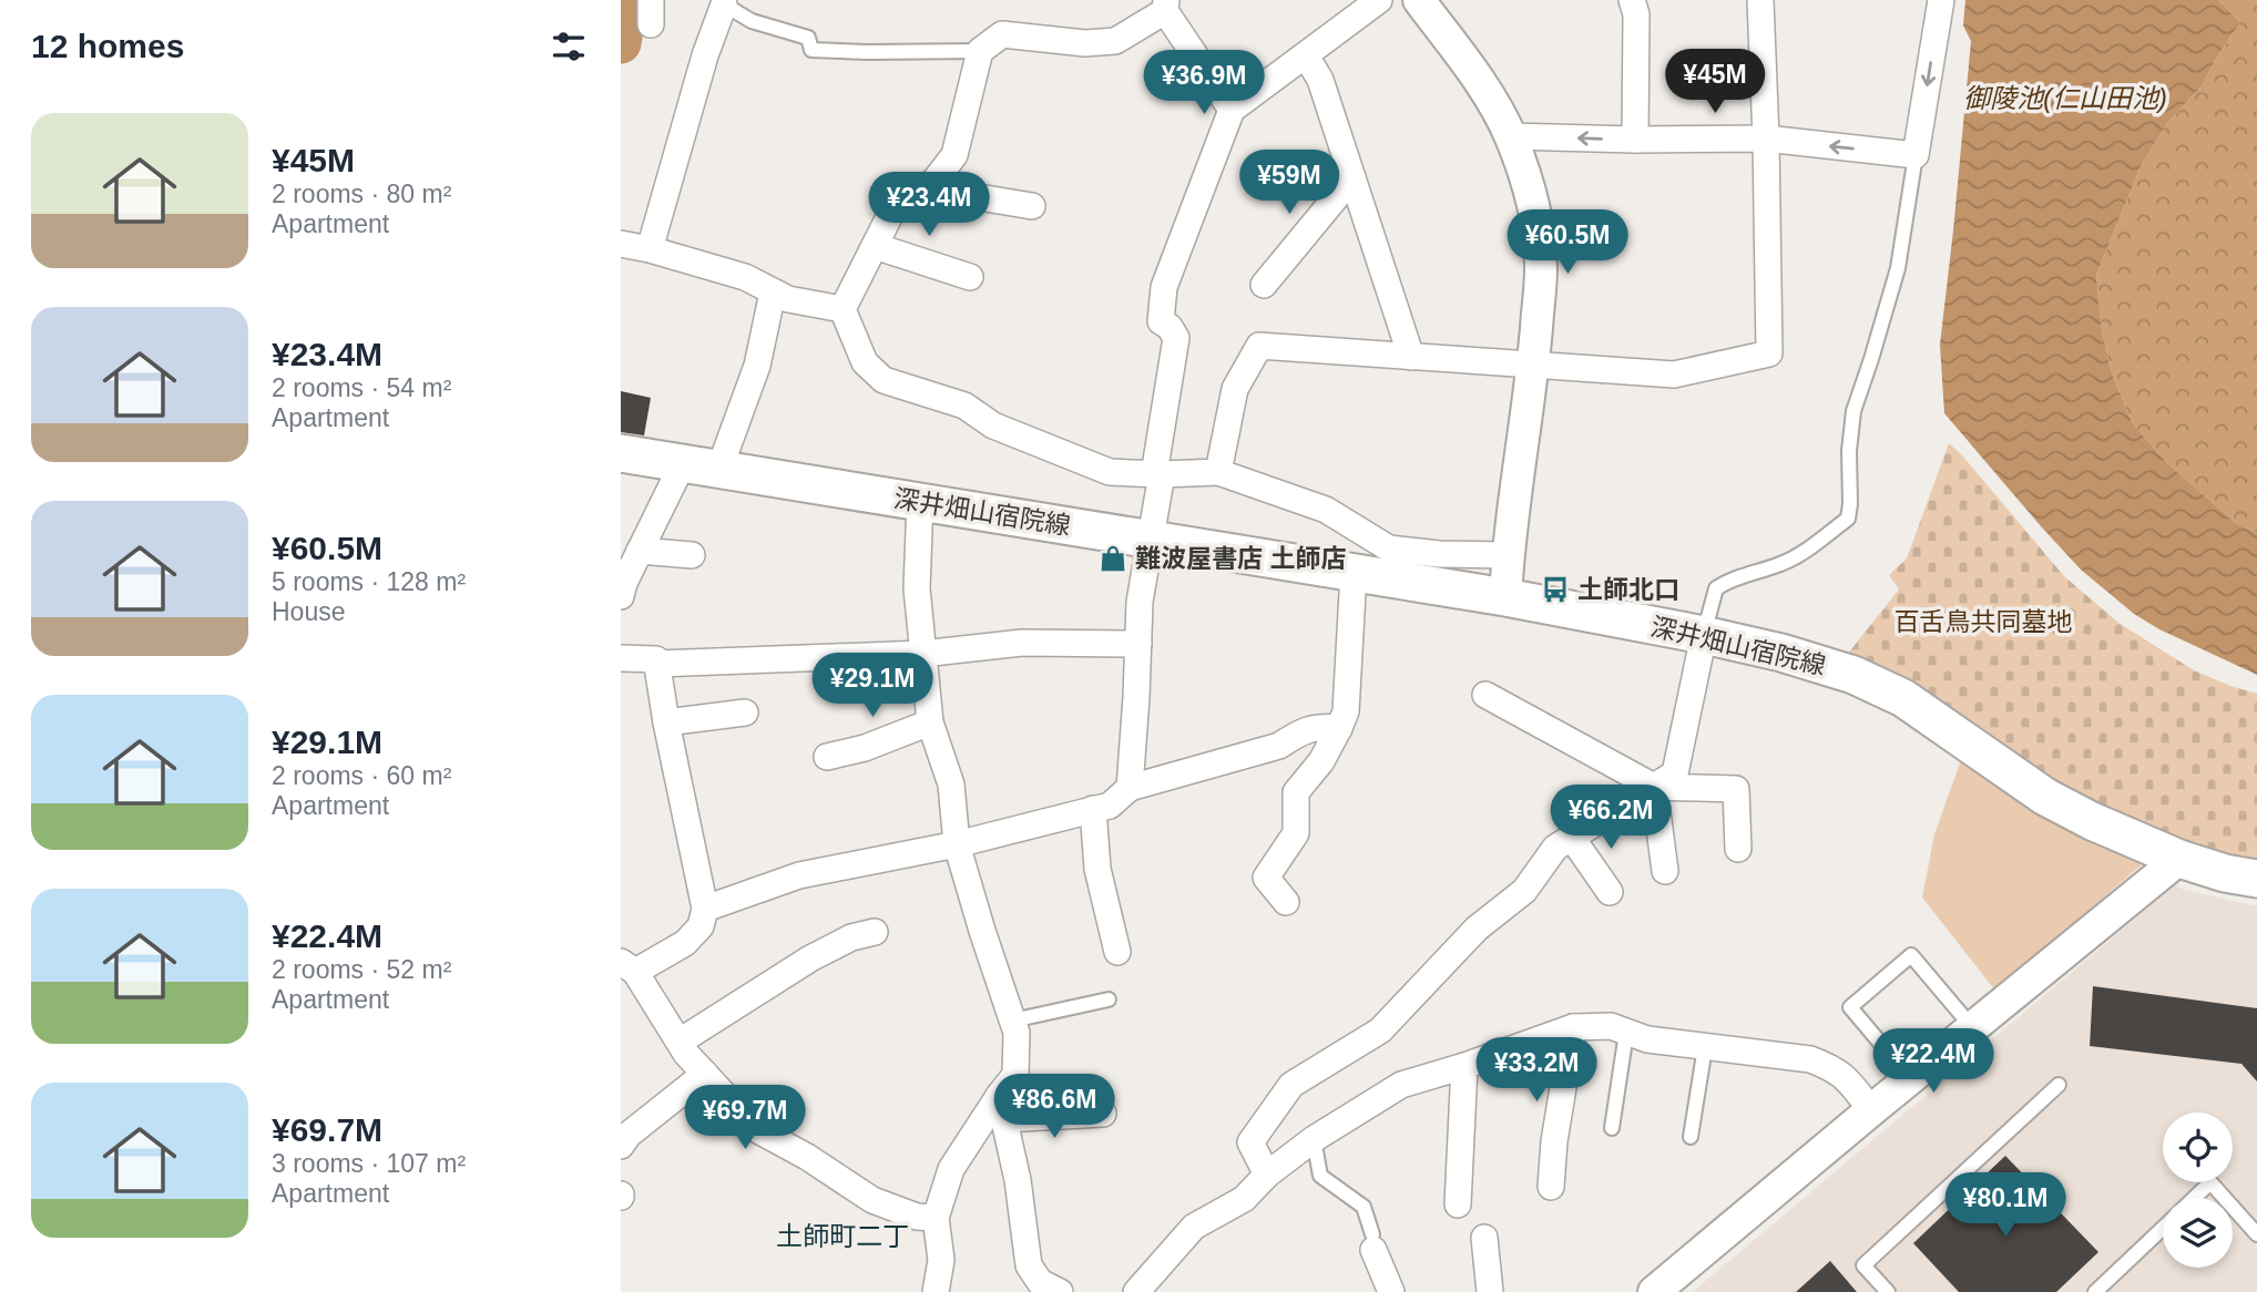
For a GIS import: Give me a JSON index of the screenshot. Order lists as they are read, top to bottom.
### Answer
{
  "streets": {
    "main road": ["深井畑山宿院線"]
  },
  "districts": ["土師町二丁"],
  "water": ["御陵池(仁山田池)"],
  "parks": ["百舌鳥共同墓地"],
  "places": {
    "shop": ["難波屋書店 土師店"],
    "bus stop": ["土師北口"]
  },
  "page": {
    "heading": "12 homes",
    "price": [
      "¥45M",
      "¥36.9M",
      "¥59M",
      "¥23.4M",
      "¥60.5M",
      "¥29.1M",
      "¥66.2M",
      "¥22.4M",
      "¥33.2M",
      "¥86.6M",
      "¥69.7M",
      "¥80.1M"
    ],
    "list": [
      {
        "name": "¥45M",
        "note": "2 rooms · 80 m² · Apartment"
      },
      {
        "name": "¥23.4M",
        "note": "2 rooms · 54 m² · Apartment"
      },
      {
        "name": "¥60.5M",
        "note": "5 rooms · 128 m² · House"
      },
      {
        "name": "¥29.1M",
        "note": "2 rooms · 60 m² · Apartment"
      },
      {
        "name": "¥22.4M",
        "note": "2 rooms · 52 m² · Apartment"
      },
      {
        "name": "¥69.7M",
        "note": "3 rooms · 107 m² · Apartment"
      }
    ]
  }
}
